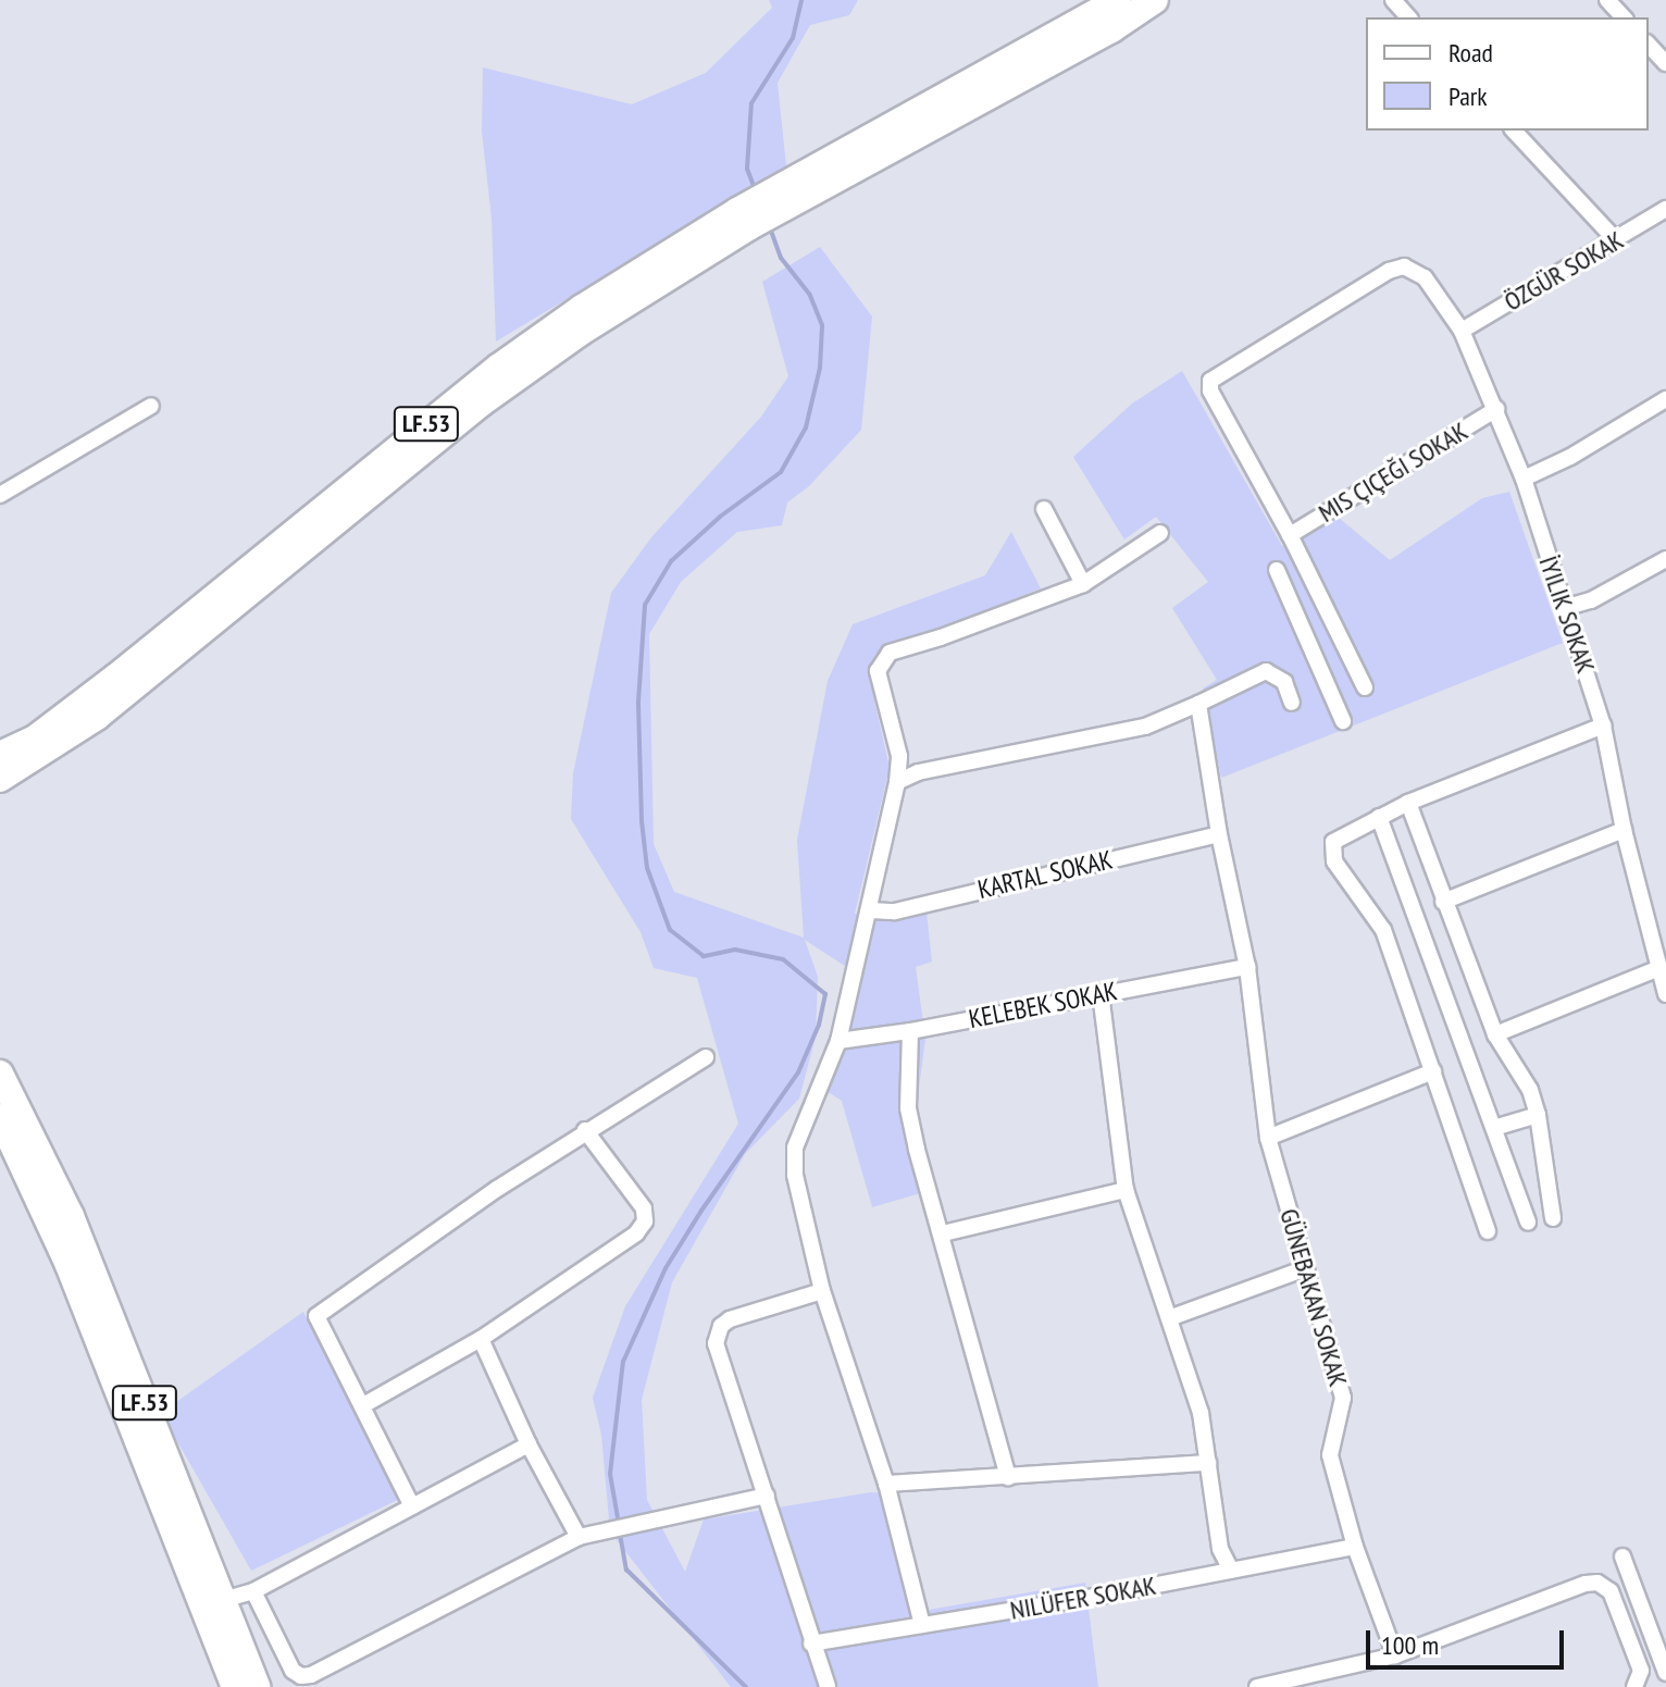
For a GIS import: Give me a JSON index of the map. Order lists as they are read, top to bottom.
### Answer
{
  "streets": {
    "highway": ["LF.53"],
    "street": [
      "ÖZGÜR SOKAK",
      "MIS ÇIÇEĞI SOKAK",
      "İYILIK SOKAK",
      "KARTAL SOKAK",
      "KELEBEK SOKAK",
      "GÜNEBAKAN SOKAK",
      "NILÜFER SOKAK"
    ]
  },
  "crossings": [
    ["ÖZGÜR SOKAK", "İYILIK SOKAK"],
    ["MIS ÇIÇEĞI SOKAK", "İYILIK SOKAK"],
    ["KARTAL SOKAK", "GÜNEBAKAN SOKAK"],
    ["KELEBEK SOKAK", "GÜNEBAKAN SOKAK"],
    ["GÜNEBAKAN SOKAK", "NILÜFER SOKAK"]
  ],
  "legend": ["Road", "Park"],
  "scale_bar": "100 m"
}
